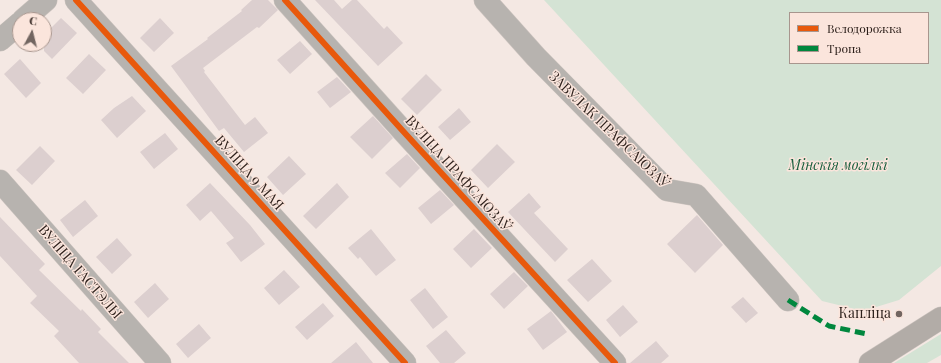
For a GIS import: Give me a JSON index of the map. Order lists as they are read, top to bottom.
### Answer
{
  "streets": {
    "street": [
      "ЗАВУЛАК ПРАФСАЮЗАЎ",
      "ВУЛІЦА 9 МАЯ",
      "ВУЛІЦА ПРАФСАЮЗАЎ",
      "ВУЛІЦА ГАСТЭЛЫ"
    ]
  },
  "parks": ["Мінскія могілкі"],
  "places": ["Капліца"],
  "legend": ["Велодорожка", "Тропа"],
  "north": "top"
}
